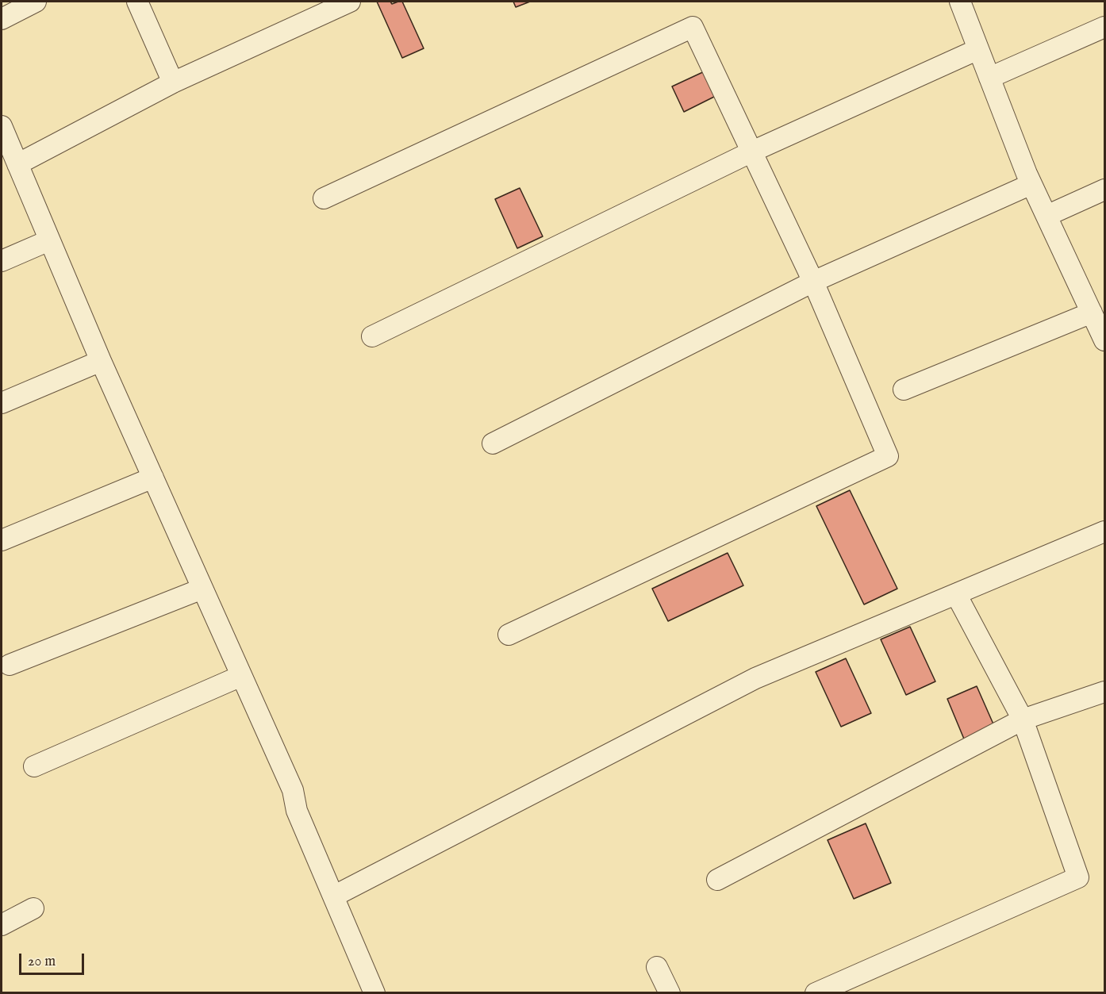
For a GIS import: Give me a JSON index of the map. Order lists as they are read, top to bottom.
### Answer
{
  "scale_bar": "20 m"
}
